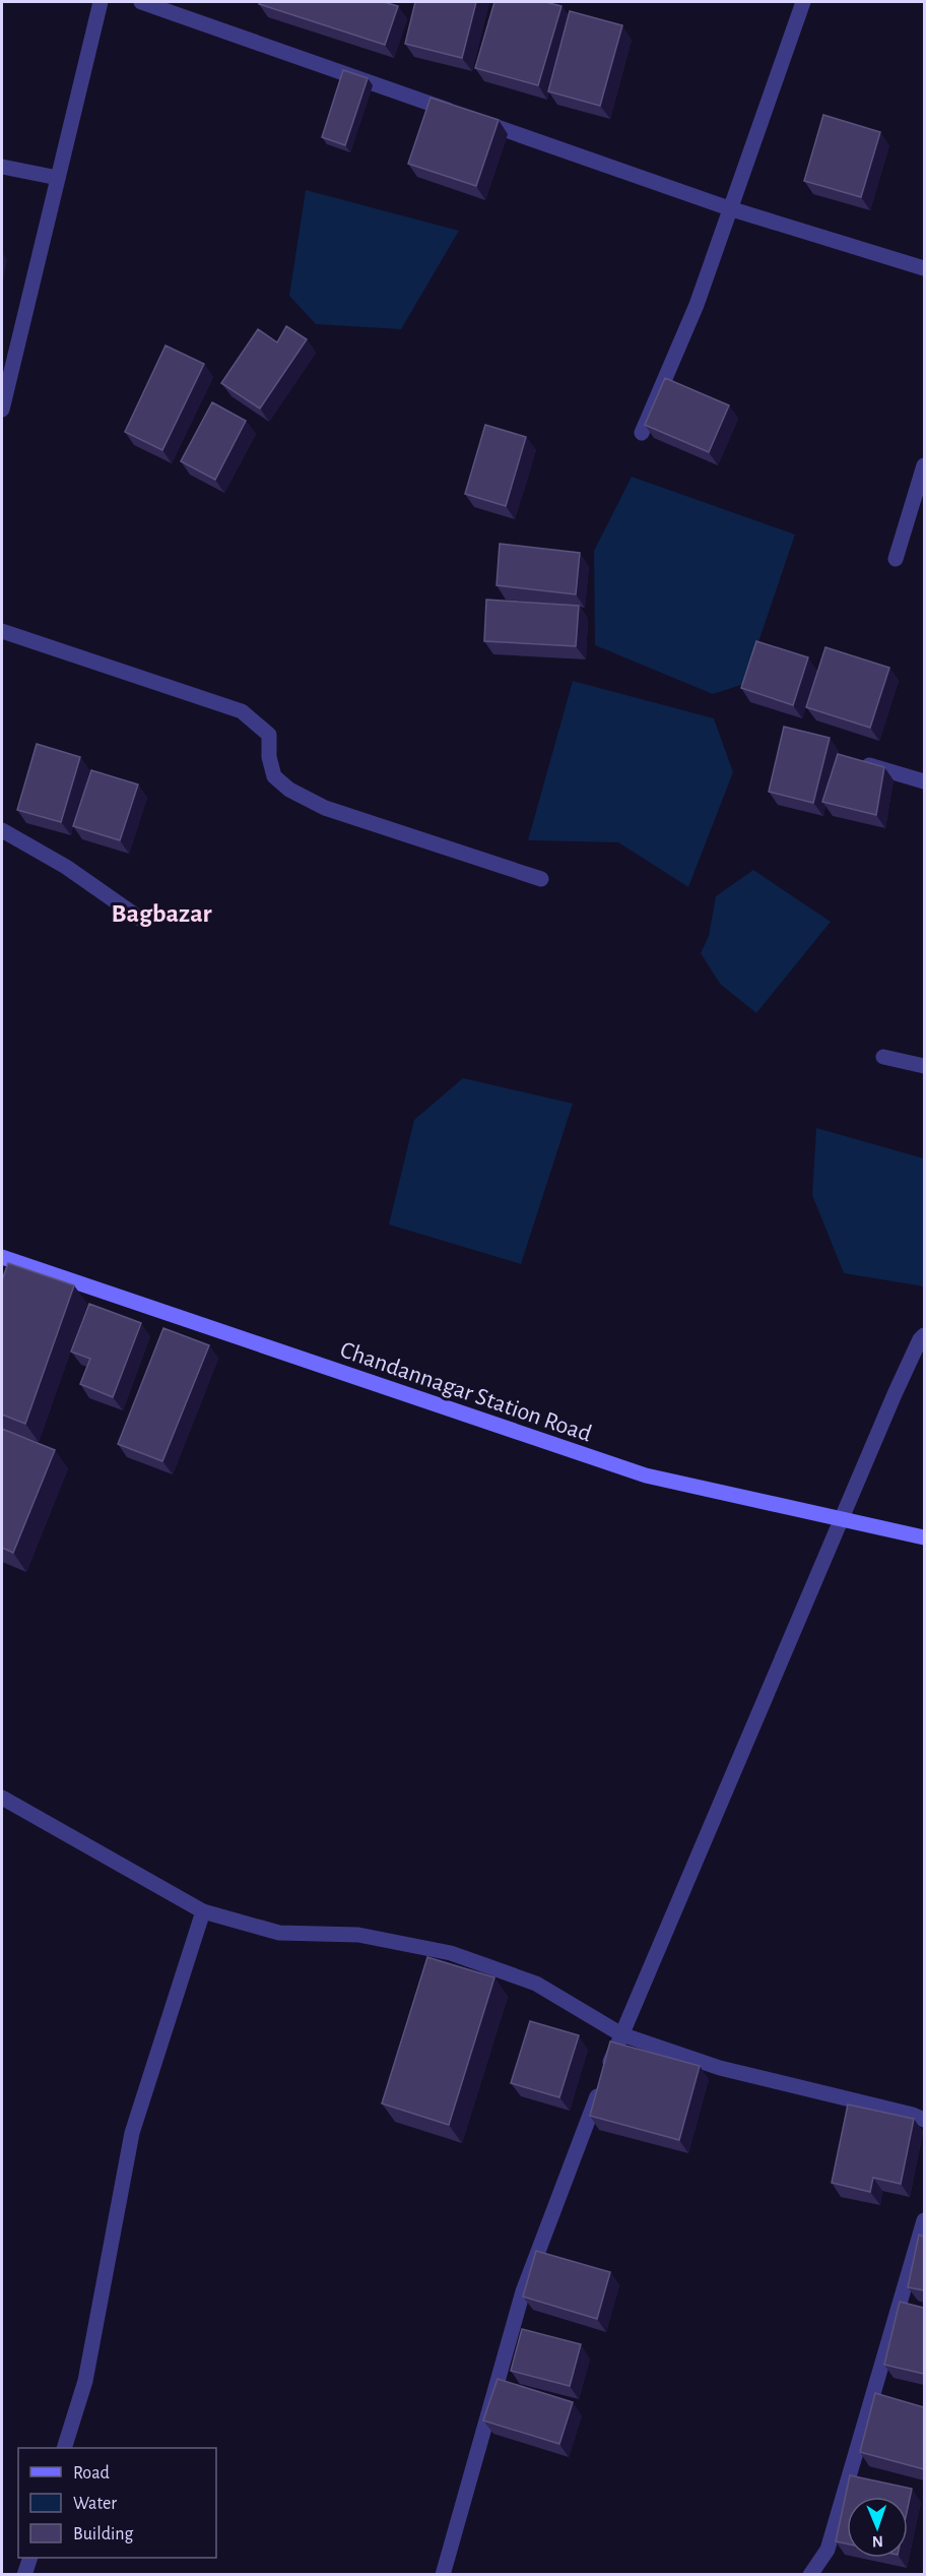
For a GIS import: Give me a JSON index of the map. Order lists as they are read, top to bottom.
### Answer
{
  "streets": {
    "main road": ["Chandannagar Station Road"]
  },
  "districts": ["Bagbazar"],
  "legend": ["Road", "Water", "Building"],
  "north": "bottom"
}
